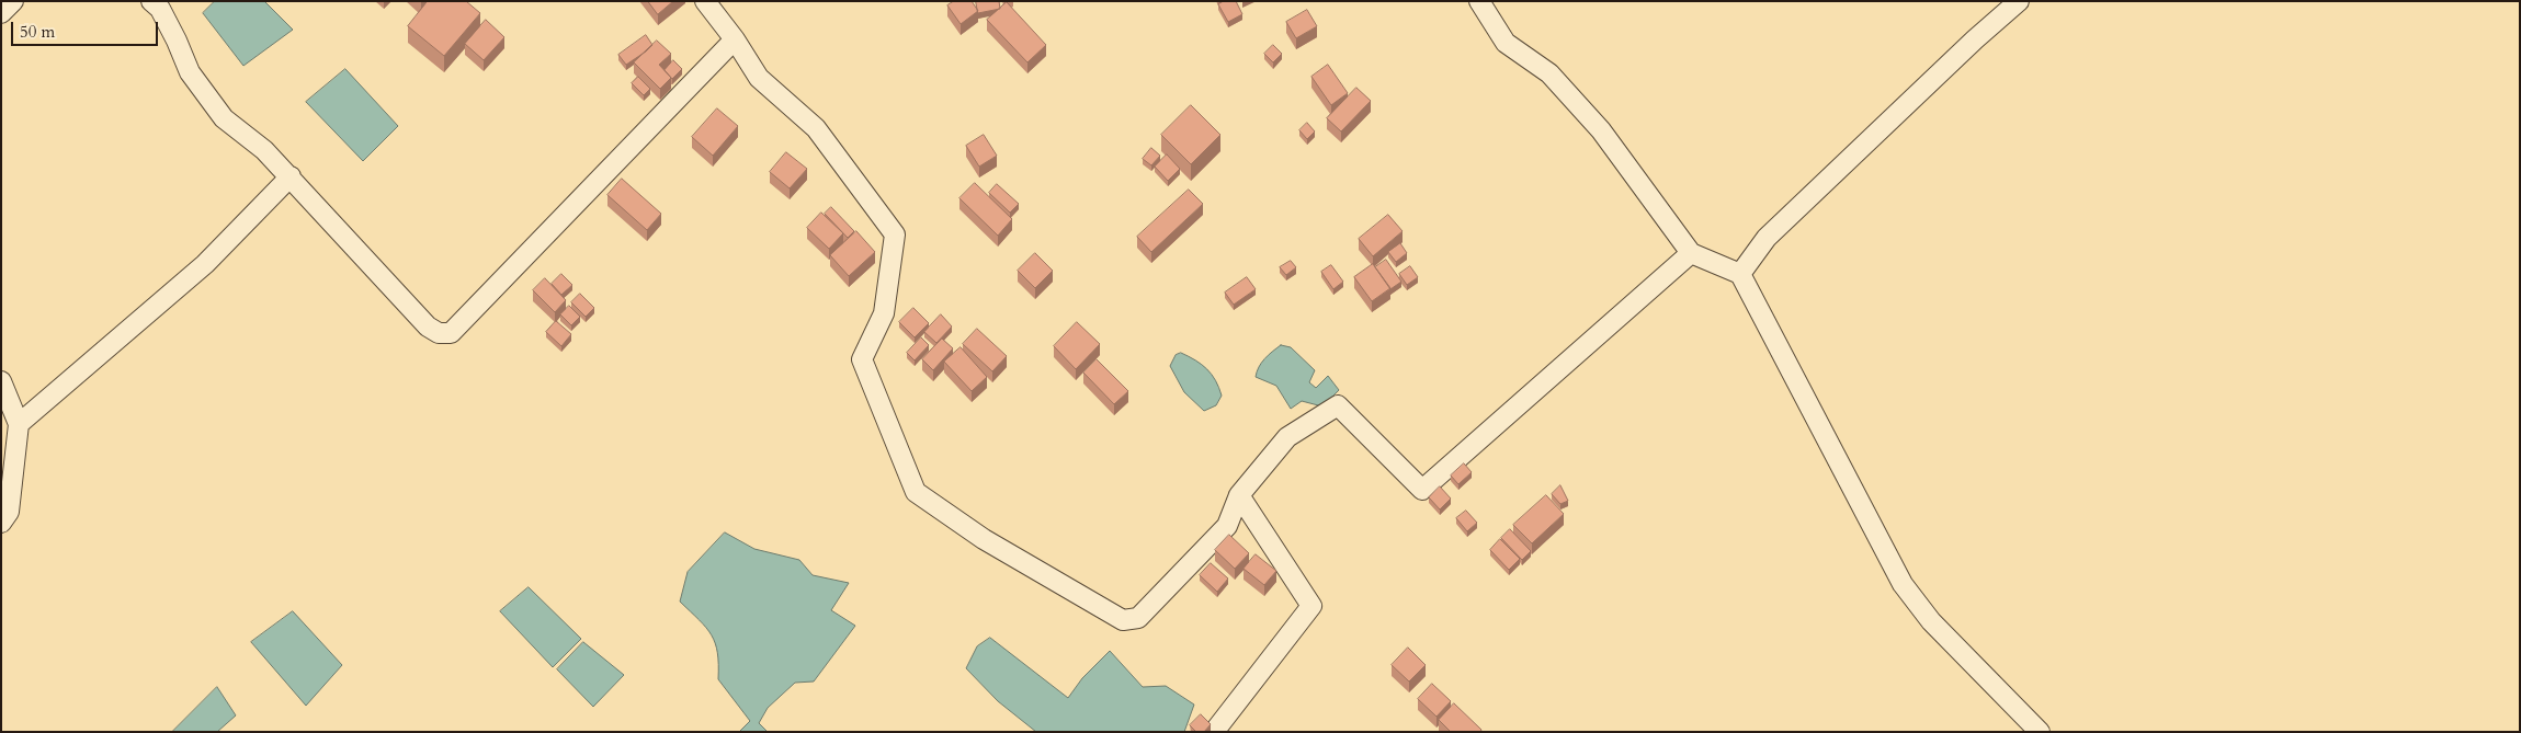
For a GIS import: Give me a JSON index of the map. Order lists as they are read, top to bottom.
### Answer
{
  "scale_bar": "50 m"
}
